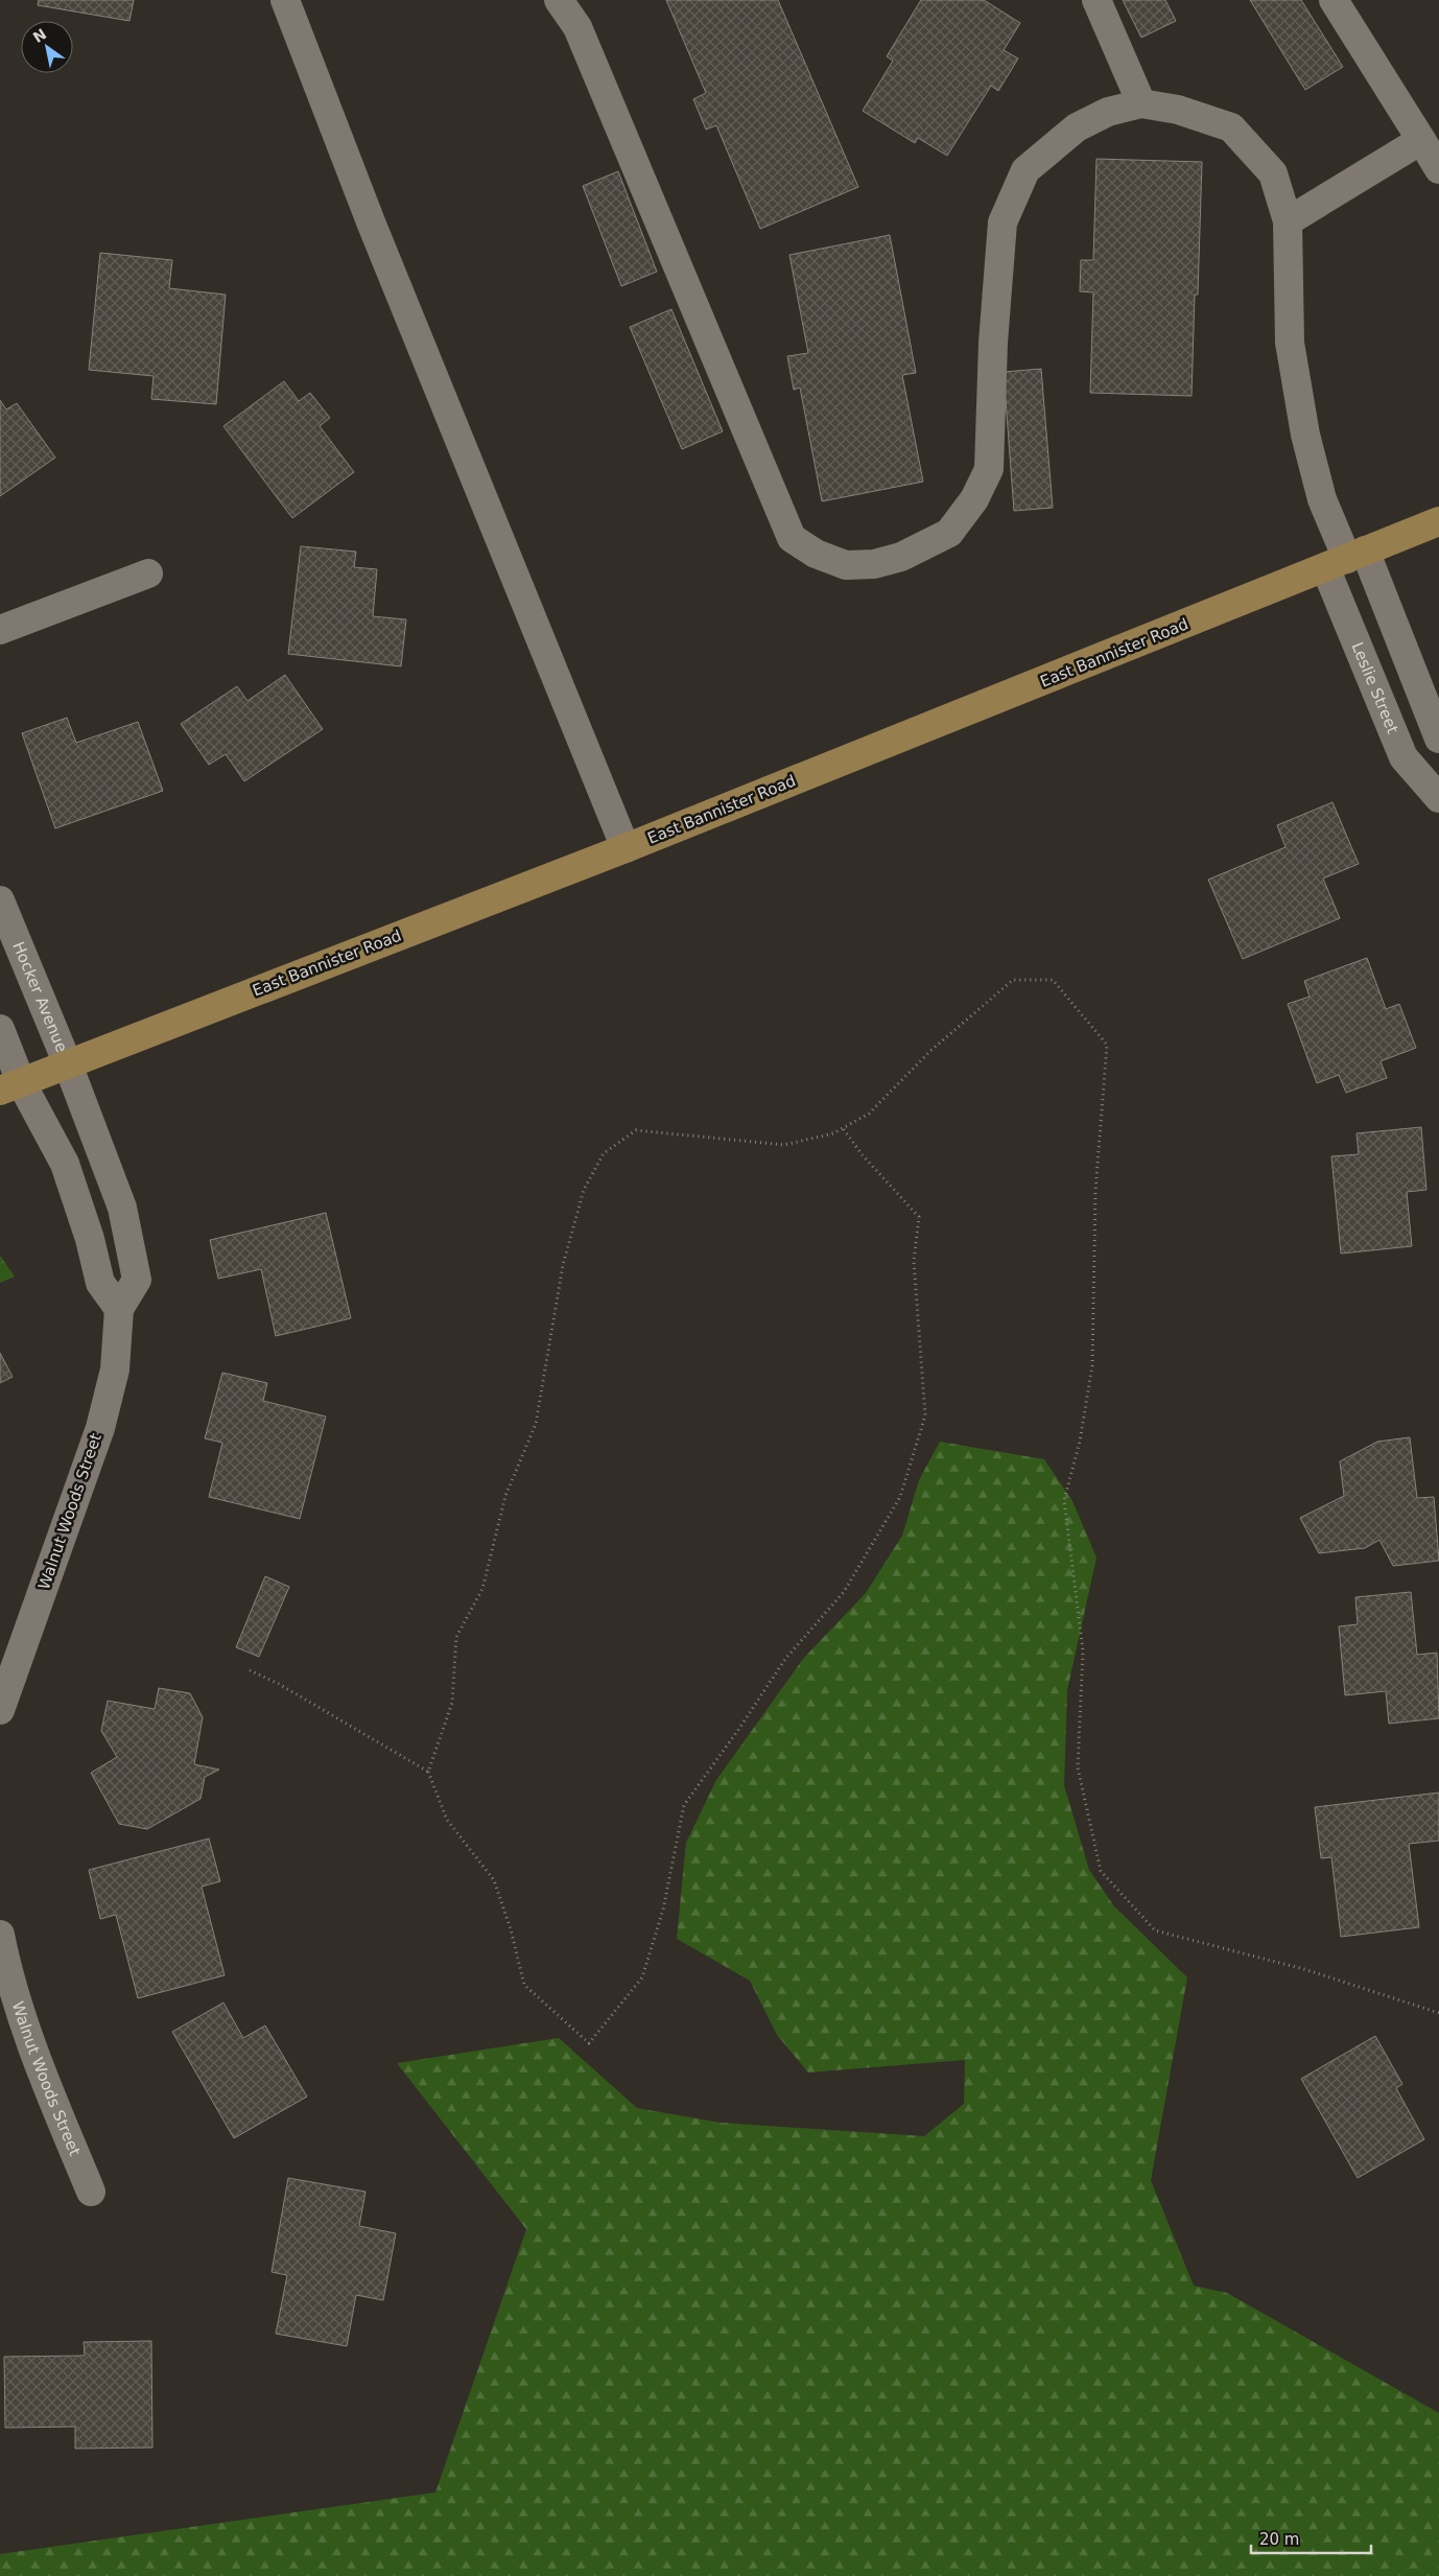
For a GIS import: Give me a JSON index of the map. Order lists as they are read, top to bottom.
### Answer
{
  "streets": {
    "main road": ["East Bannister Road"],
    "street": ["Leslie Street", "Hocker Avenue", "Walnut Woods Street"]
  },
  "crossings": [
    ["East Bannister Road", "Leslie Street"],
    ["East Bannister Road", "Hocker Avenue"],
    ["East Bannister Road", "Walnut Woods Street"],
    ["Hocker Avenue", "Walnut Woods Street"]
  ],
  "scale_bar": "20 m",
  "north": "top left"
}
